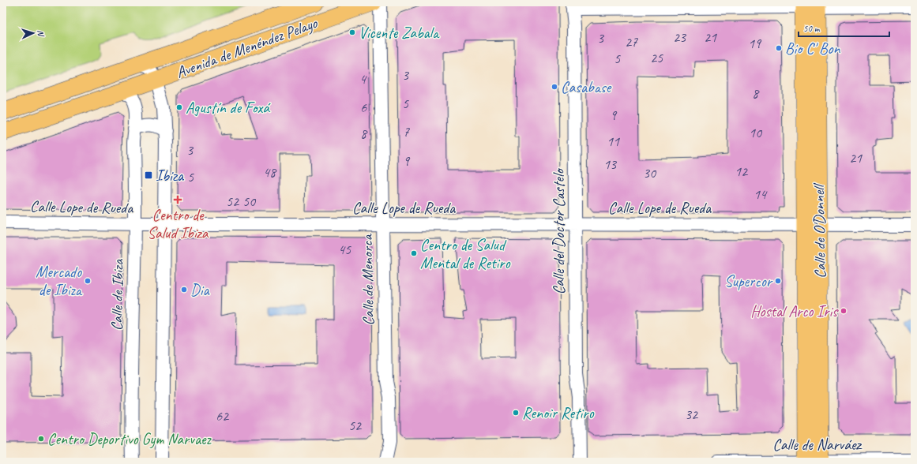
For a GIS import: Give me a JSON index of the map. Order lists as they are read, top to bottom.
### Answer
{
  "streets": {
    "main road": ["Avenida de Menéndez Pelayo", "Calle de O'Donnell"],
    "street": [
      "Calle Lope de Rueda",
      "Calle del Doctor Castelo",
      "Calle de Menorca",
      "Calle de Ibiza",
      "Calle de Narváez"
    ]
  },
  "crossings": [
    ["Avenida de Menéndez Pelayo", "Calle de Ibiza"],
    ["Calle Lope de Rueda", "Calle del Doctor Castelo"],
    ["Calle Lope de Rueda", "Calle de O'Donnell"],
    ["Calle Lope de Rueda", "Calle de Menorca"],
    ["Calle Lope de Rueda", "Calle de Ibiza"],
    ["Calle de O'Donnell", "Calle de Narváez"]
  ],
  "places": {
    "other": [
      "Vicente Zabala",
      "Bio C' Bon",
      "Casabase",
      "Agustín de Foxá",
      "Centro de Salud Mental de Retiro",
      "Mercado de Ibiza",
      "Supercor",
      "Dia",
      "Hostal Arco Iris",
      "Renoir Retiro",
      "Centro Deportivo Gym Narvaez"
    ],
    "transit": ["Ibiza"],
    "health": ["Centro de Salud Ibiza"]
  },
  "house_numbers": [
    "23",
    "21",
    "3",
    "27",
    "19",
    "25",
    "5",
    "3",
    "4",
    "8",
    "5",
    "6",
    "9",
    "7",
    "10",
    "8",
    "11",
    "3",
    "21",
    "9",
    "13",
    "12",
    "48",
    "30",
    "5",
    "14",
    "52",
    "50",
    "45",
    "32",
    "62",
    "52"
  ],
  "scale_bar": "50 m",
  "north": "right"
}
